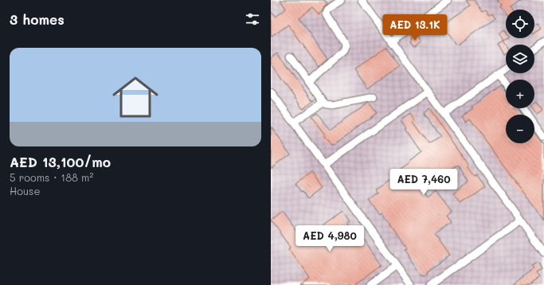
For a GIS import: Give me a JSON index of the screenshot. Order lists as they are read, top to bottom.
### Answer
{
  "page": {
    "heading": "3 homes",
    "map_buttons": ["+", "−"],
    "price": ["AED 13.1K", "AED 7,460", "AED 4,980"],
    "list": [
      {
        "name": "AED 13,100/mo",
        "note": "5 rooms · 188 m² · House"
      }
    ]
  }
}
